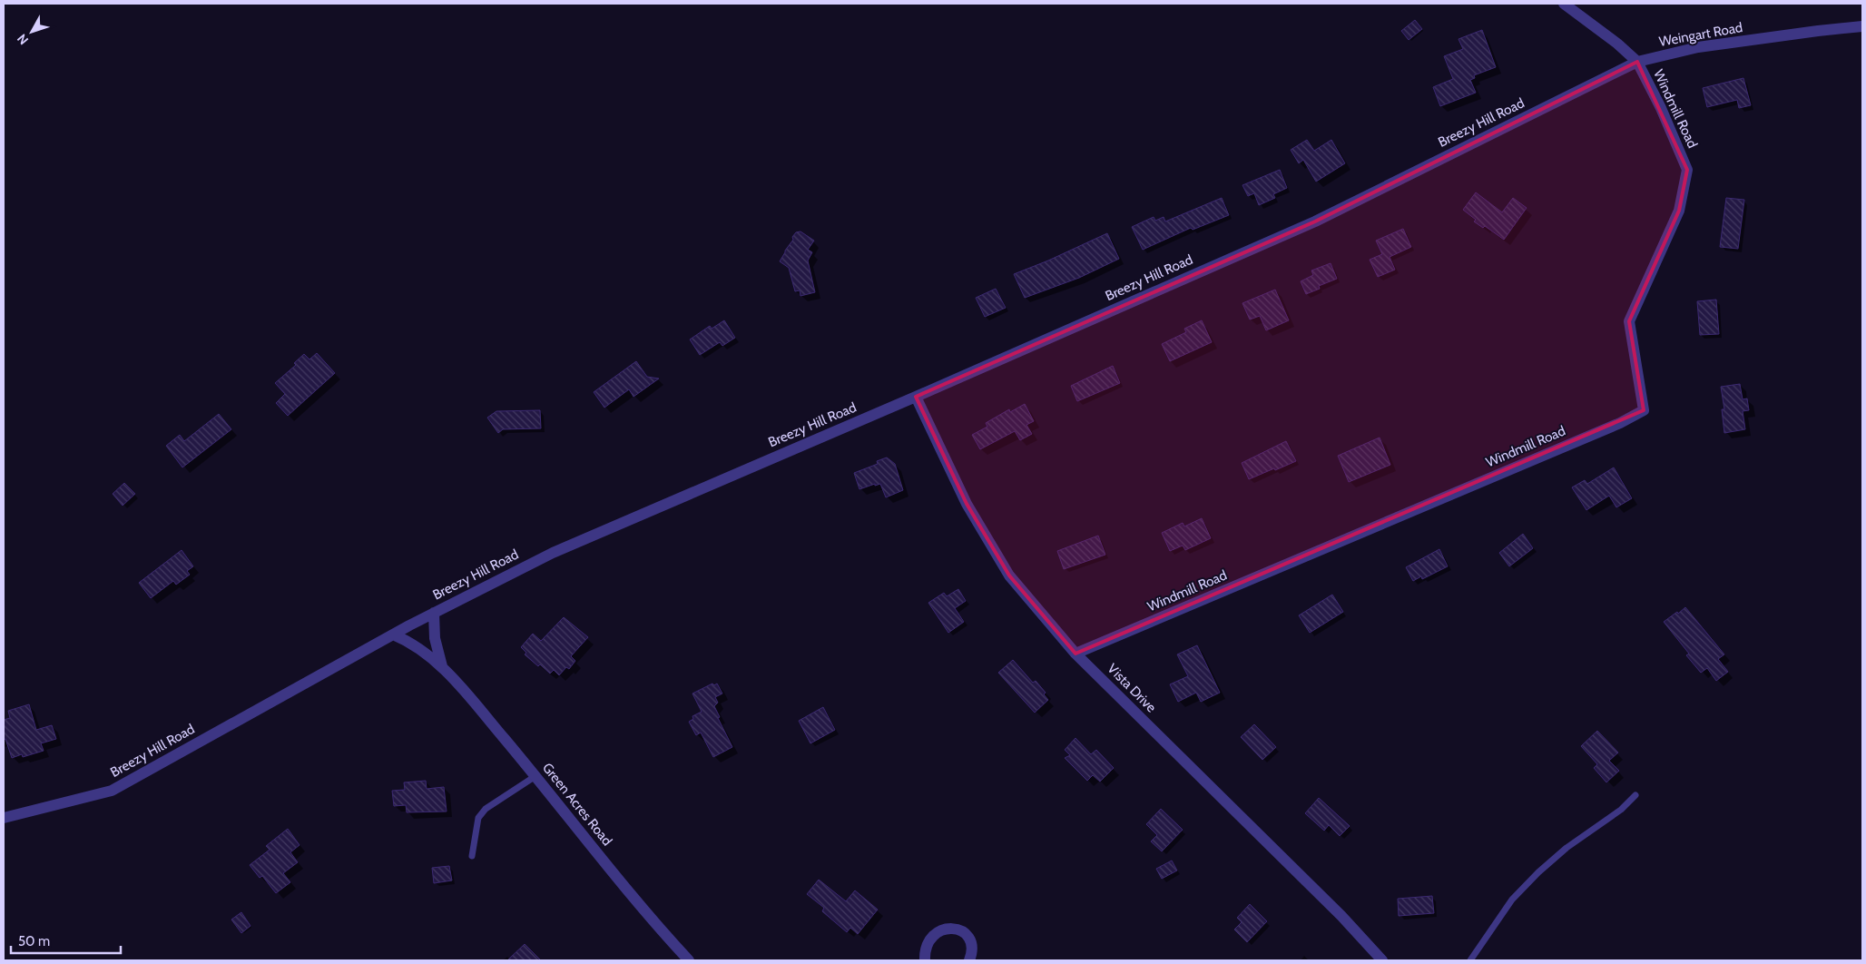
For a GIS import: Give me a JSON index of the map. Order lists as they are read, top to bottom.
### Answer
{
  "streets": {
    "street": [
      "Weingart Road",
      "Windmill Road",
      "Breezy Hill Road",
      "Vista Drive",
      "Green Acres Road"
    ]
  },
  "crossings": [
    ["Weingart Road", "Windmill Road"],
    ["Weingart Road", "Breezy Hill Road"],
    ["Windmill Road", "Breezy Hill Road"],
    ["Windmill Road", "Vista Drive"],
    ["Breezy Hill Road", "Vista Drive"],
    ["Breezy Hill Road", "Green Acres Road"]
  ],
  "scale_bar": "50 m",
  "north": "bottom left"
}
